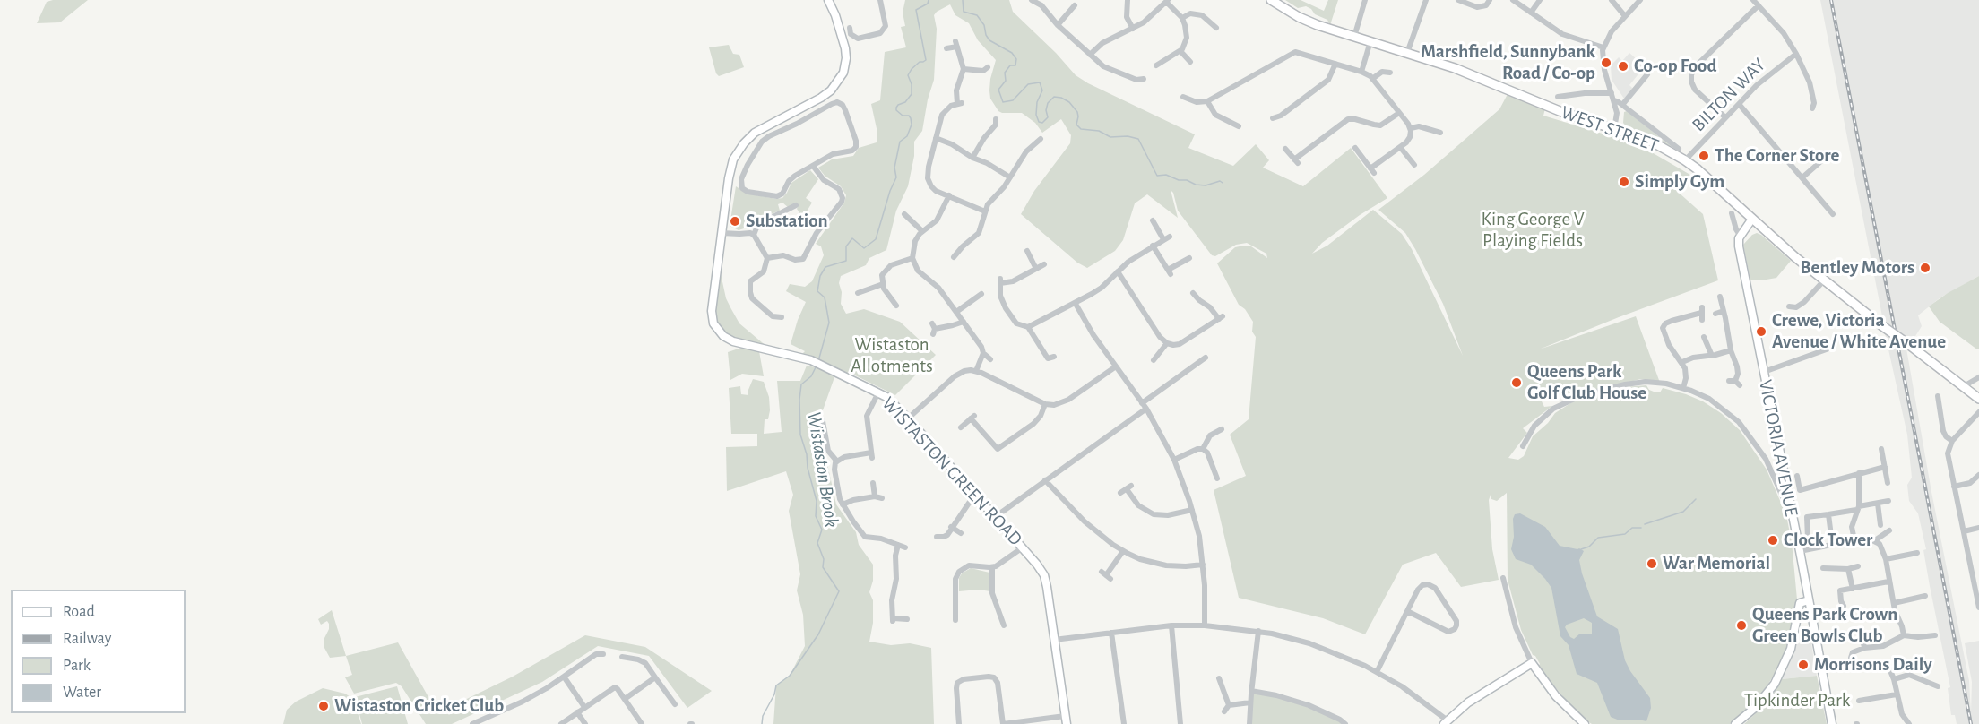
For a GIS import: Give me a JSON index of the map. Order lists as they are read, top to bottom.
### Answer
{
  "streets": {
    "main road": ["WEST STREET"],
    "street": ["BILTON WAY", "VICTORIA AVENUE", "WISTASTON GREEN ROAD"]
  },
  "crossings": [
    ["BILTON WAY", "WEST STREET"]
  ],
  "water": ["Wistaston Brook"],
  "parks": ["King George V Playing Fields", "Wistaston Allotments", "Tipkinder Park"],
  "places": [
    "Marshfield, Sunnybank Road / Co-op",
    "Co-op Food",
    "The Corner Store",
    "Simply Gym",
    "Substation",
    "Bentley Motors",
    "Crewe, Victoria Avenue / White Avenue",
    "Queens Park Golf Club House",
    "Clock Tower",
    "War Memorial",
    "Queens Park Crown Green Bowls Club",
    "Morrisons Daily",
    "Wistaston Cricket Club"
  ],
  "legend": [
    "Road",
    "Railway",
    "Park",
    "Water"
  ]
}
